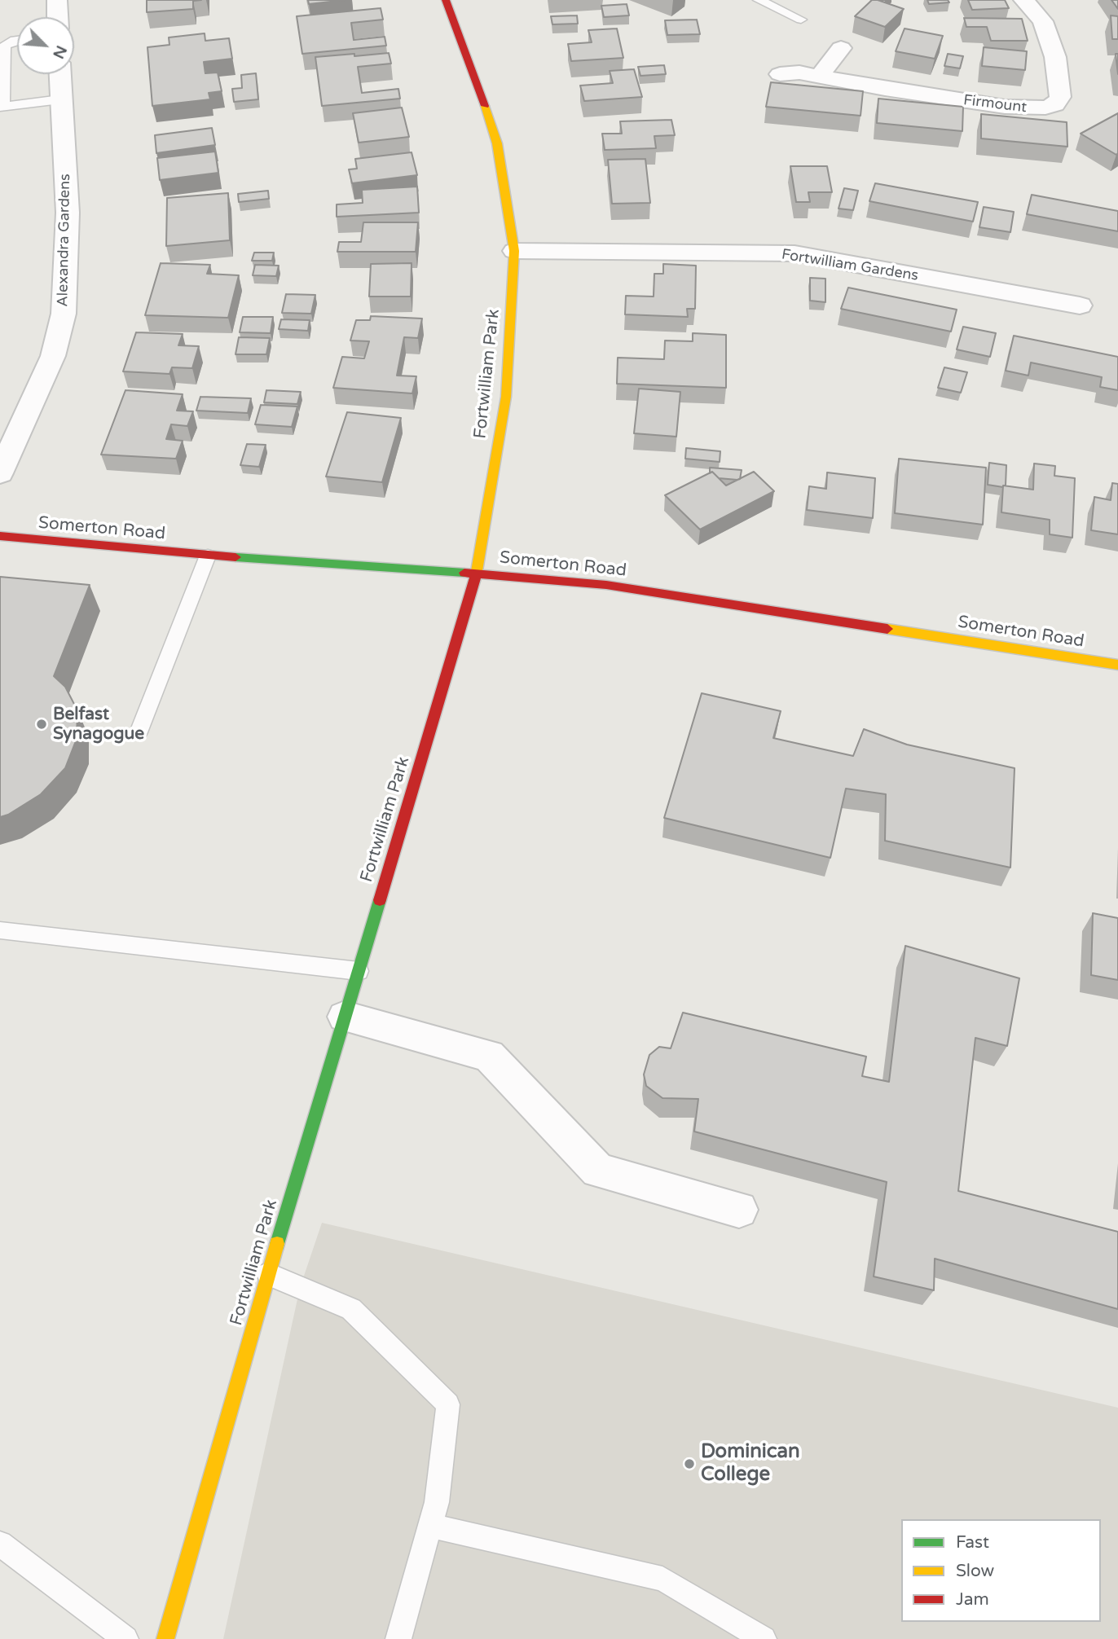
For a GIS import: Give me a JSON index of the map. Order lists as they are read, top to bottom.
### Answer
{
  "streets": {
    "street": [
      "Firmount",
      "Alexandra Gardens",
      "Fortwilliam Gardens",
      "Fortwilliam Park",
      "Somerton Road"
    ]
  },
  "crossings": [
    ["Fortwilliam Gardens", "Fortwilliam Park"],
    ["Fortwilliam Park", "Somerton Road"]
  ],
  "places": ["Belfast Synagogue", "Dominican College"],
  "legend": ["Fast", "Slow", "Jam"],
  "north": "bottom right"
}
